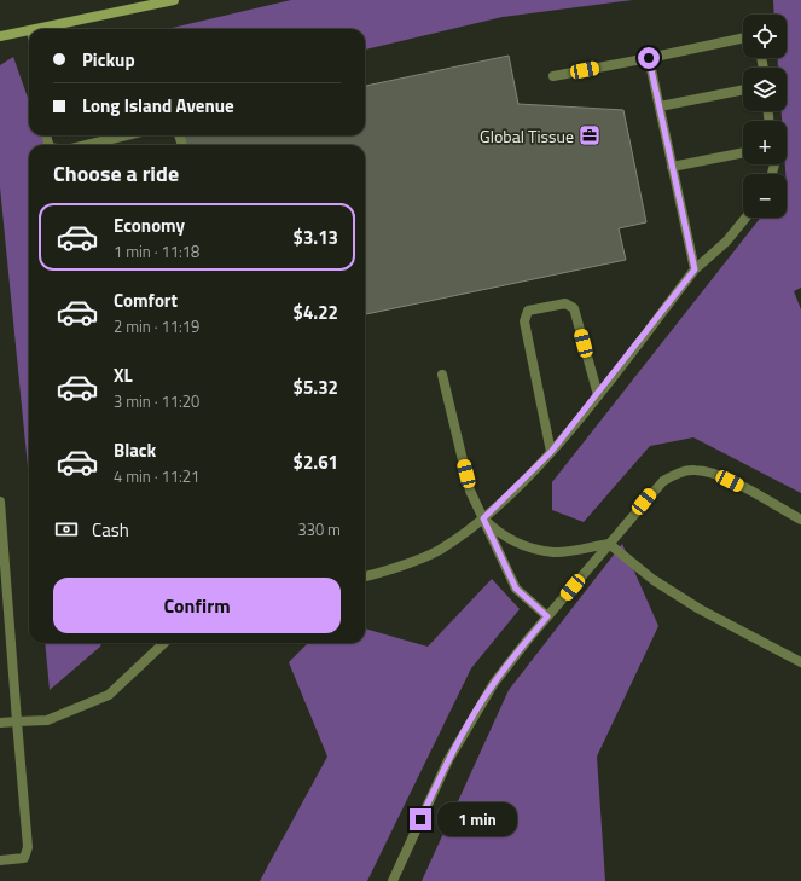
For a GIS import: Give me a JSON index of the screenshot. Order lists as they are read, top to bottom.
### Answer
{
  "places": {
    "office": ["Global Tissue"]
  },
  "page": {
    "map_buttons": ["+", "−"],
    "banner": ["Pickup", "Long Island Avenue"],
    "heading": "Choose a ride",
    "list": [
      {
        "name": "Economy",
        "note": "1 min · 11:18",
        "value": "$3.13"
      },
      {
        "name": "Comfort",
        "note": "2 min · 11:19",
        "value": "$4.22"
      },
      {
        "name": "XL",
        "note": "3 min · 11:20",
        "value": "$5.32"
      },
      {
        "name": "Black",
        "note": "4 min · 11:21",
        "value": "$2.61"
      }
    ],
    "pay": ["Cash", "330 m"],
    "buttons": "Confirm",
    "bubble": "1 min"
  }
}
